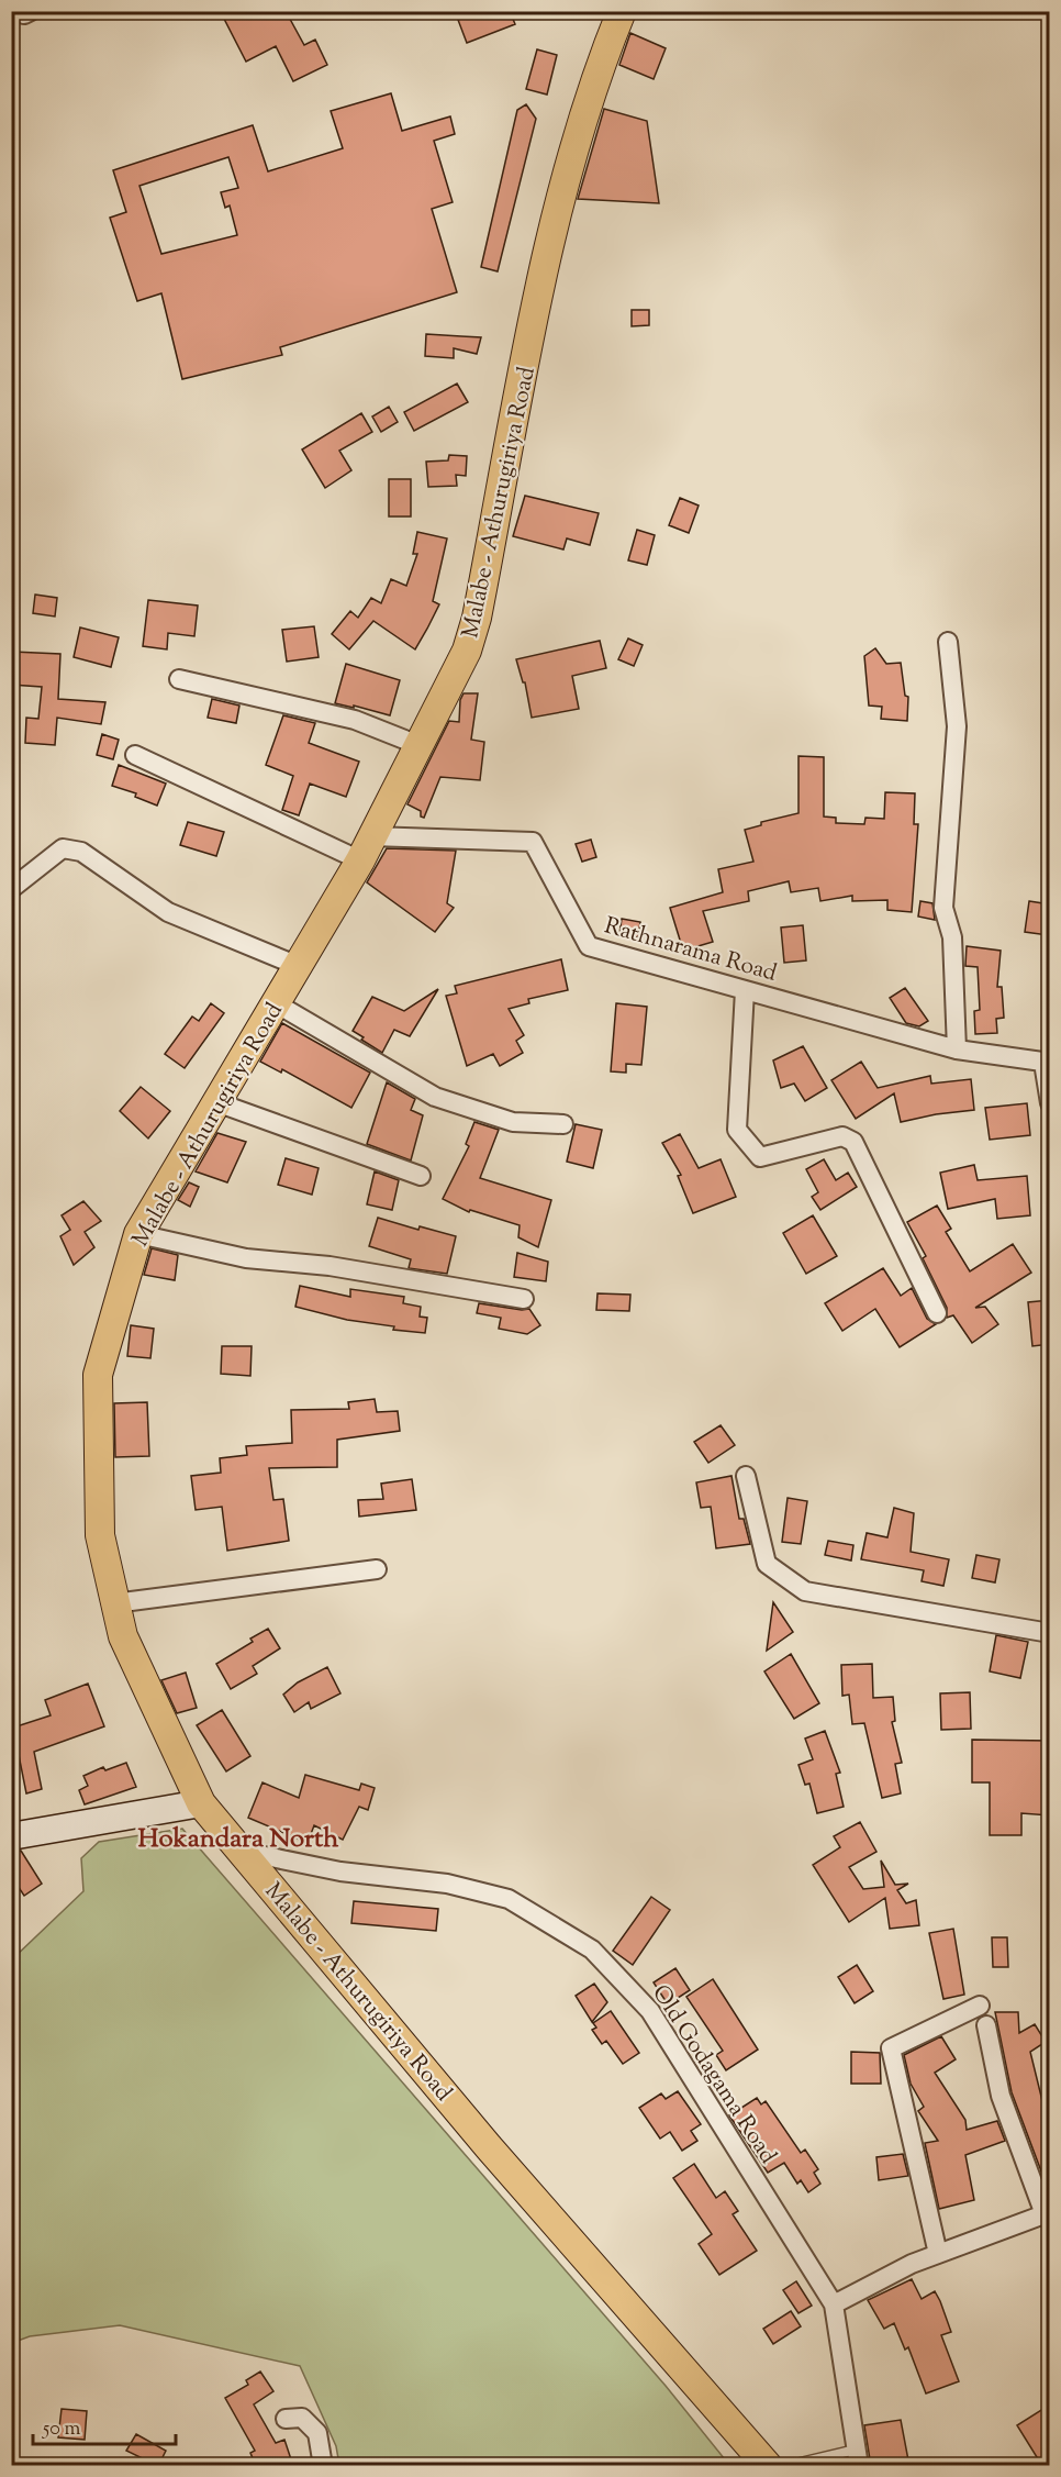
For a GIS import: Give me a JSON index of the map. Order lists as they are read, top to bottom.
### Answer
{
  "streets": {
    "main road": ["Malabe - Athurugiriya Road"],
    "street": ["Rathnarama Road", "Old Godagama Road"]
  },
  "crossings": [
    ["Malabe - Athurugiriya Road", "Rathnarama Road"],
    ["Malabe - Athurugiriya Road", "Old Godagama Road"]
  ],
  "districts": ["Hokandara North"],
  "scale_bar": "50 m"
}
